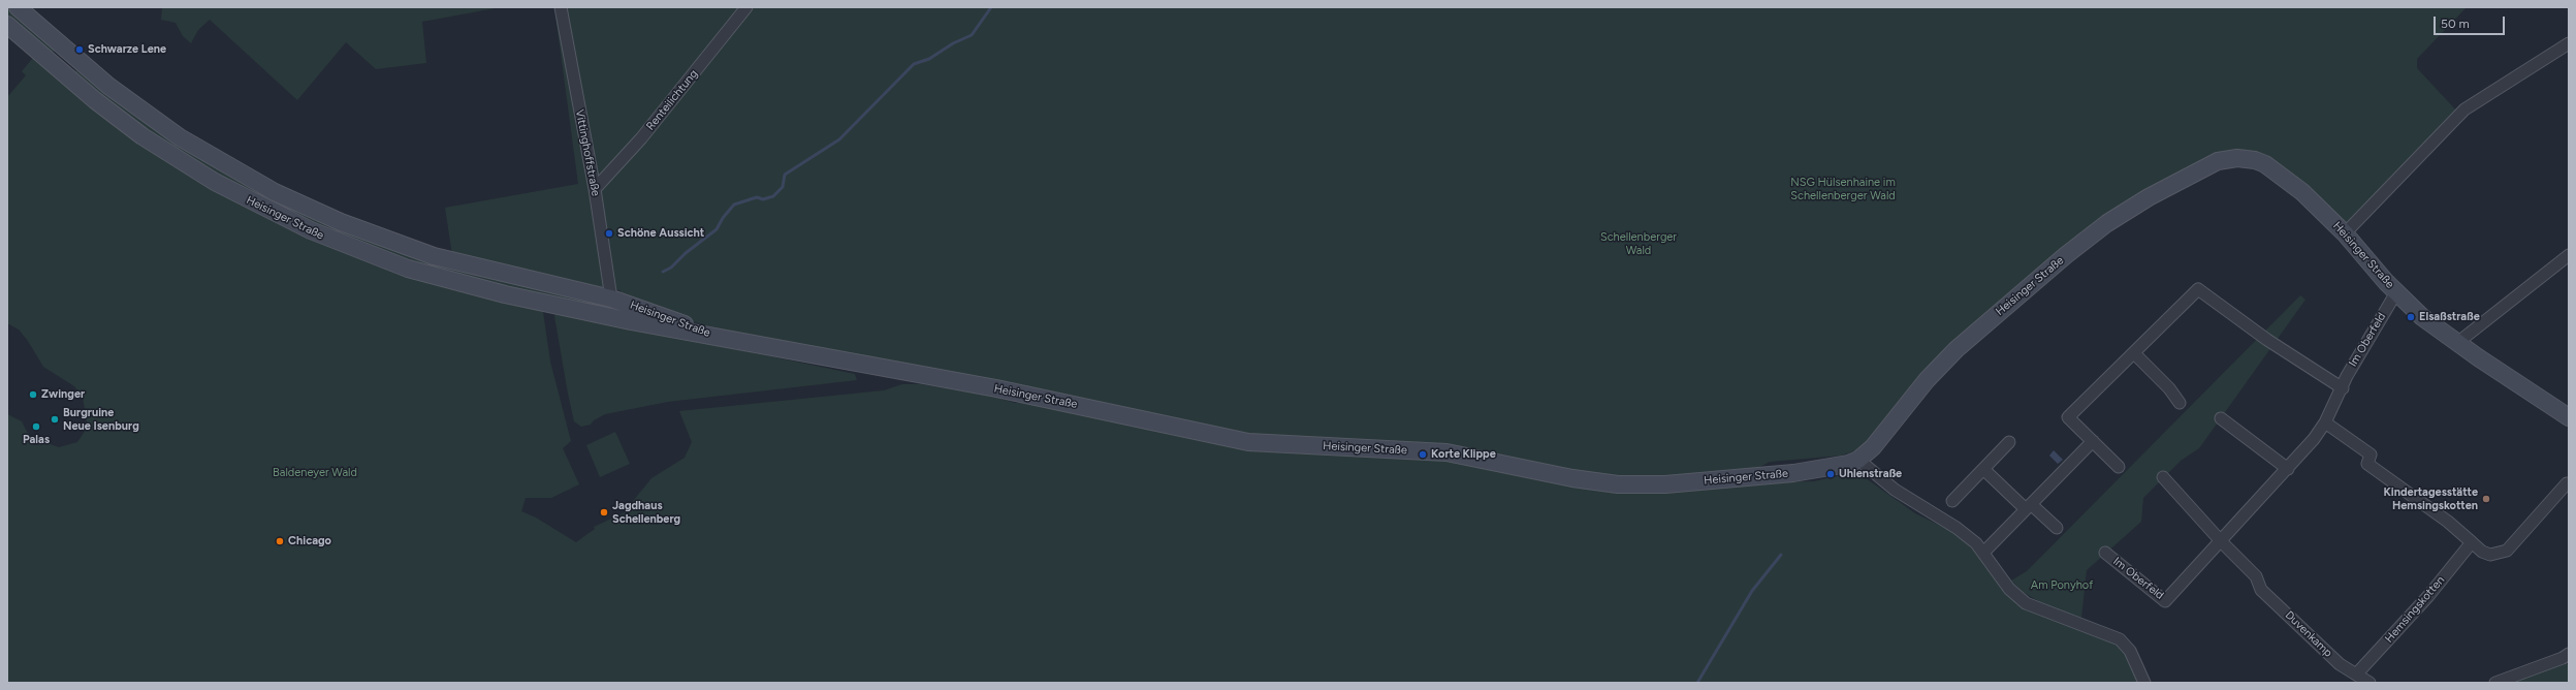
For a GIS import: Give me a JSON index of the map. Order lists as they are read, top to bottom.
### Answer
{
  "streets": {
    "main road": ["Heisinger Straße"],
    "street": [
      "Renteilichtung",
      "Vittinghoffstraße",
      "Im Oberfeld",
      "Hemsingskotten",
      "Duvenkamp"
    ]
  },
  "crossings": [
    ["Renteilichtung", "Vittinghoffstraße"],
    ["Vittinghoffstraße", "Heisinger Straße"],
    ["Heisinger Straße", "Im Oberfeld"],
    ["Im Oberfeld", "Duvenkamp"],
    ["Hemsingskotten", "Duvenkamp"]
  ],
  "parks": [
    "NSG Hülsenhaine im Schellenberger Wald",
    "Schellenberger Wald",
    "Baldeneyer Wald",
    "Am Ponyhof"
  ],
  "places": [
    "Schwarze Lene",
    "Schöne Aussicht",
    "Elsaßstraße",
    "Zwinger",
    "Burgruine Neue Isenburg",
    "Palas",
    "Korte Klippe",
    "Uhlenstraße",
    "Kindertagesstätte Hemsingskotten",
    "Jagdhaus Schellenberg",
    "Chicago"
  ],
  "scale_bar": "50 m"
}
